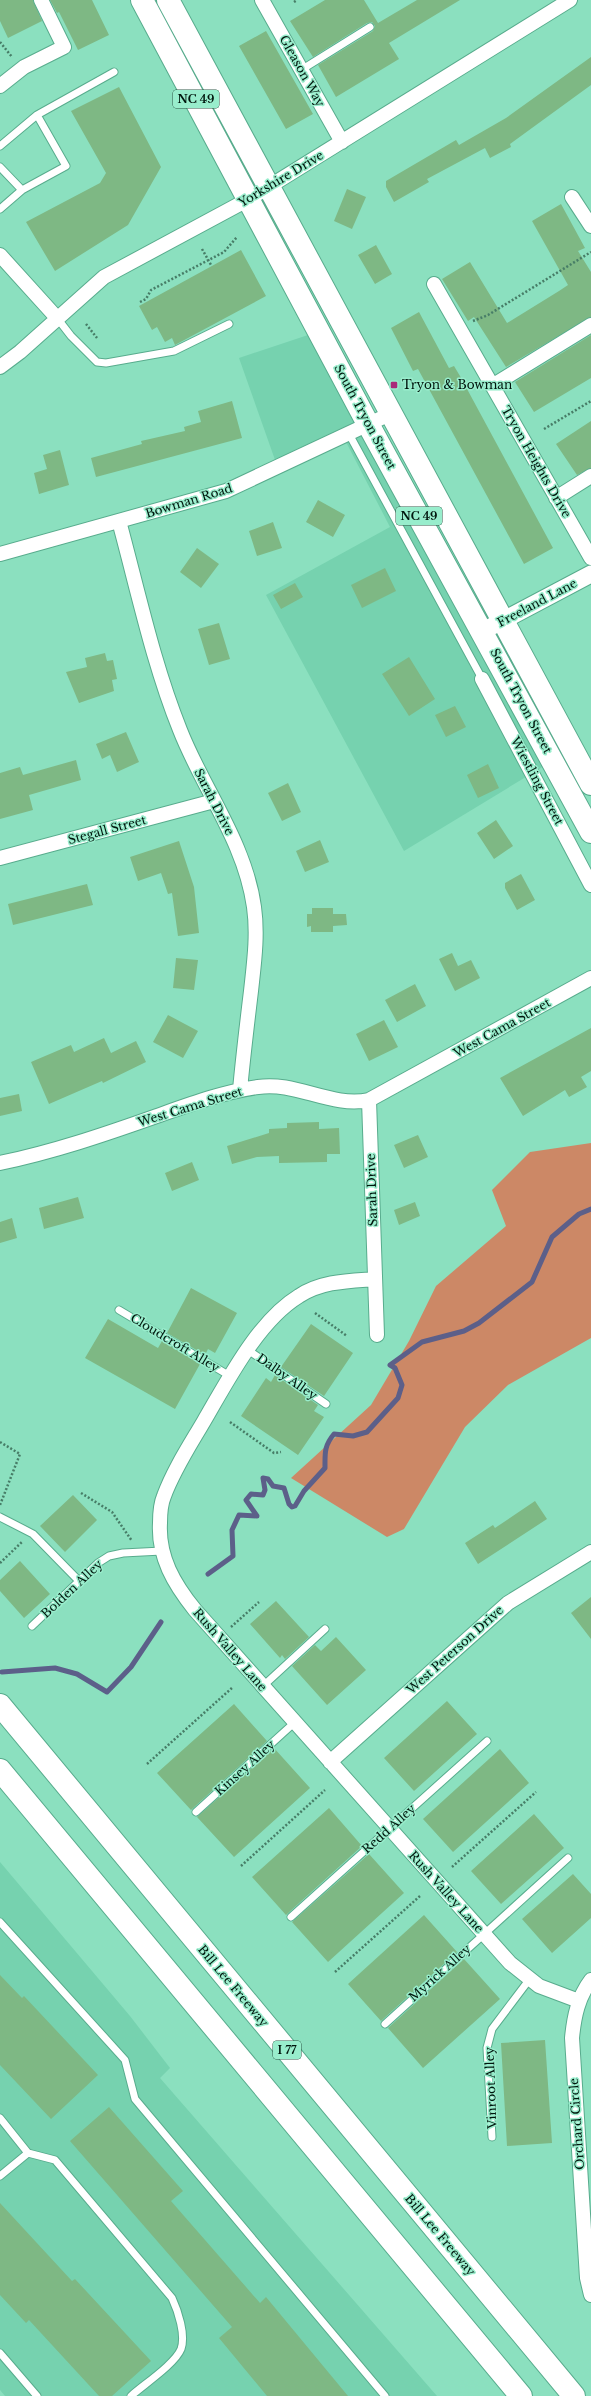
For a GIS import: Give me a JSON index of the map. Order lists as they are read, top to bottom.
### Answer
{
  "streets": {
    "main road": [
      "NC 49",
      "South Tryon Street",
      "Bill Lee Freeway",
      "I 77"
    ],
    "street": [
      "Gleason Way",
      "Yorkshire Drive",
      "Tryon Heights Drive",
      "Bowman Road",
      "Freeland Lane",
      "Wiestling Street",
      "Sarah Drive",
      "Stegall Street",
      "West Cama Street",
      "Rush Valley Lane",
      "West Peterson Drive",
      "Orchard Circle"
    ],
    "lane": [
      "Cloudcroft Alley",
      "Dalby Alley",
      "Bolden Alley",
      "Kinsey Alley",
      "Redd Alley",
      "Myrick Alley",
      "Vinroot Alley"
    ]
  },
  "crossings": [
    ["Gleason Way", "Yorkshire Drive"],
    ["Yorkshire Drive", "South Tryon Street"],
    ["South Tryon Street", "Bowman Road"],
    ["South Tryon Street", "Freeland Lane"],
    ["Bowman Road", "Sarah Drive"],
    ["Sarah Drive", "Stegall Street"],
    ["Sarah Drive", "West Cama Street"],
    ["Sarah Drive", "Rush Valley Lane"],
    ["Cloudcroft Alley", "Rush Valley Lane"],
    ["Dalby Alley", "Rush Valley Lane"],
    ["Bolden Alley", "Rush Valley Lane"],
    ["Rush Valley Lane", "West Peterson Drive"],
    ["Rush Valley Lane", "Kinsey Alley"],
    ["Rush Valley Lane", "Redd Alley"],
    ["Rush Valley Lane", "Myrick Alley"],
    ["Rush Valley Lane", "Vinroot Alley"],
    ["Rush Valley Lane", "Orchard Circle"]
  ],
  "places": {
    "transit": ["Tryon & Bowman"]
  }
}
